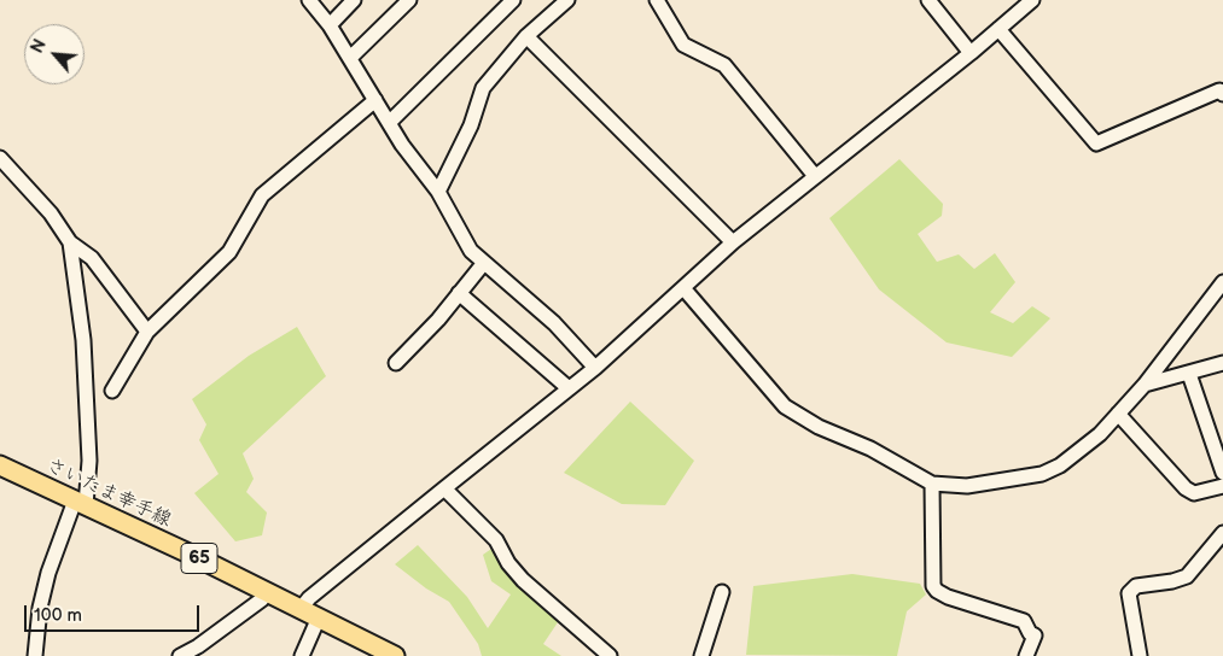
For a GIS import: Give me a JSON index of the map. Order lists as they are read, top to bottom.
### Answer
{
  "streets": {
    "main road": ["さいたま幸手線", "65"]
  },
  "scale_bar": "100 m",
  "north": "top left"
}
